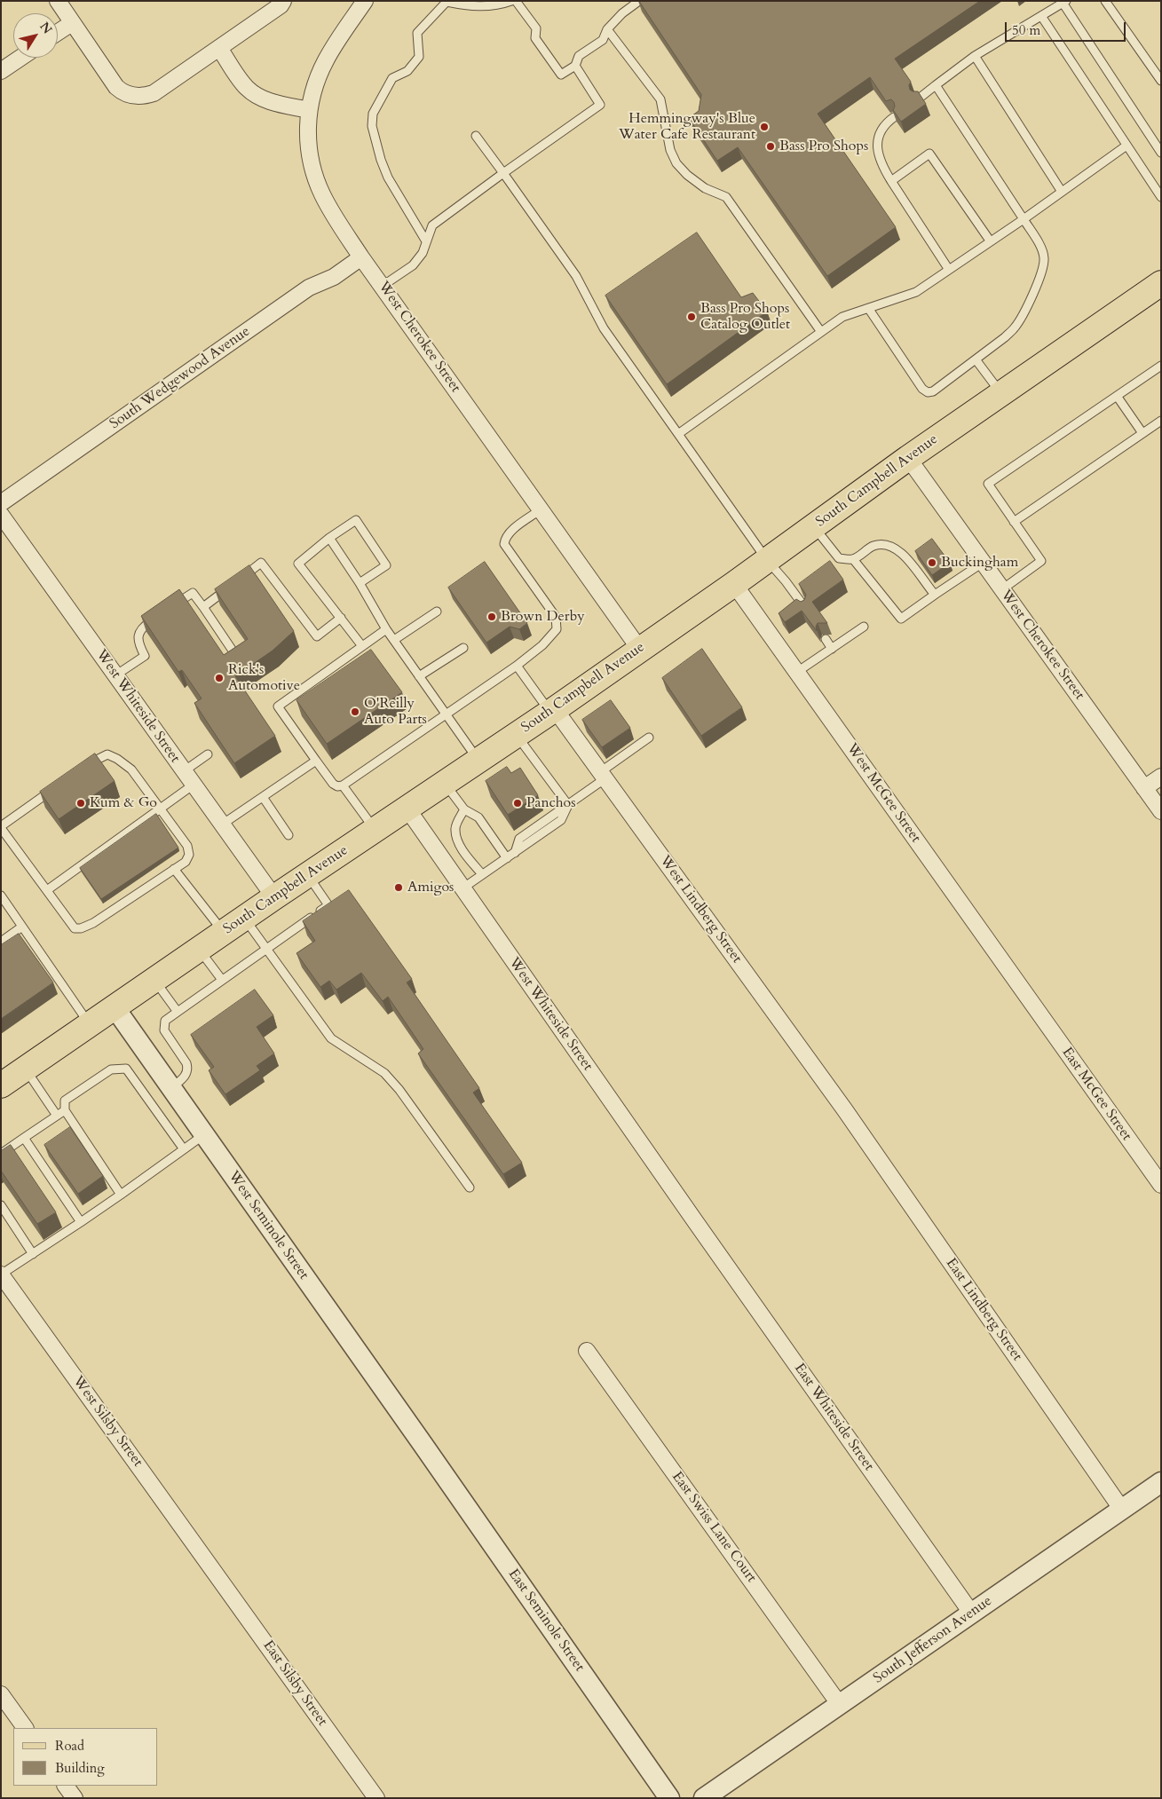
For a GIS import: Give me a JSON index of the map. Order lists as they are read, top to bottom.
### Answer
{
  "streets": {
    "main road": ["South Campbell Avenue"],
    "street": [
      "West Cherokee Street",
      "South Wedgewood Avenue",
      "West Whiteside Street",
      "West McGee Street",
      "West Lindberg Street",
      "East McGee Street",
      "West Seminole Street",
      "East Lindberg Street",
      "East Whiteside Street",
      "West Silsby Street",
      "East Swiss Lane Court",
      "East Seminole Street",
      "South Jefferson Avenue",
      "East Silsby Street"
    ]
  },
  "crossings": [
    ["West Cherokee Street", "South Wedgewood Avenue"],
    ["West Cherokee Street", "South Campbell Avenue"],
    ["South Campbell Avenue", "West Whiteside Street"],
    ["South Campbell Avenue", "West McGee Street"],
    ["South Campbell Avenue", "West Lindberg Street"],
    ["South Campbell Avenue", "West Seminole Street"],
    ["West Whiteside Street", "East Whiteside Street"],
    ["West McGee Street", "East McGee Street"],
    ["West Lindberg Street", "East Lindberg Street"],
    ["West Seminole Street", "East Seminole Street"],
    ["East Lindberg Street", "South Jefferson Avenue"],
    ["East Whiteside Street", "South Jefferson Avenue"],
    ["West Silsby Street", "East Silsby Street"],
    ["East Swiss Lane Court", "South Jefferson Avenue"]
  ],
  "places": [
    "Hemmingway's Blue Water Cafe Restaurant",
    "Bass Pro Shops",
    "Bass Pro Shops Catalog Outlet",
    "Buckingham",
    "Brown Derby",
    "Rick's Automotive",
    "O'Reilly Auto Parts",
    "Kum & Go",
    "Panchos",
    "Amigos"
  ],
  "legend": ["Road", "Building"],
  "scale_bar": "50 m",
  "north": "top right"
}
